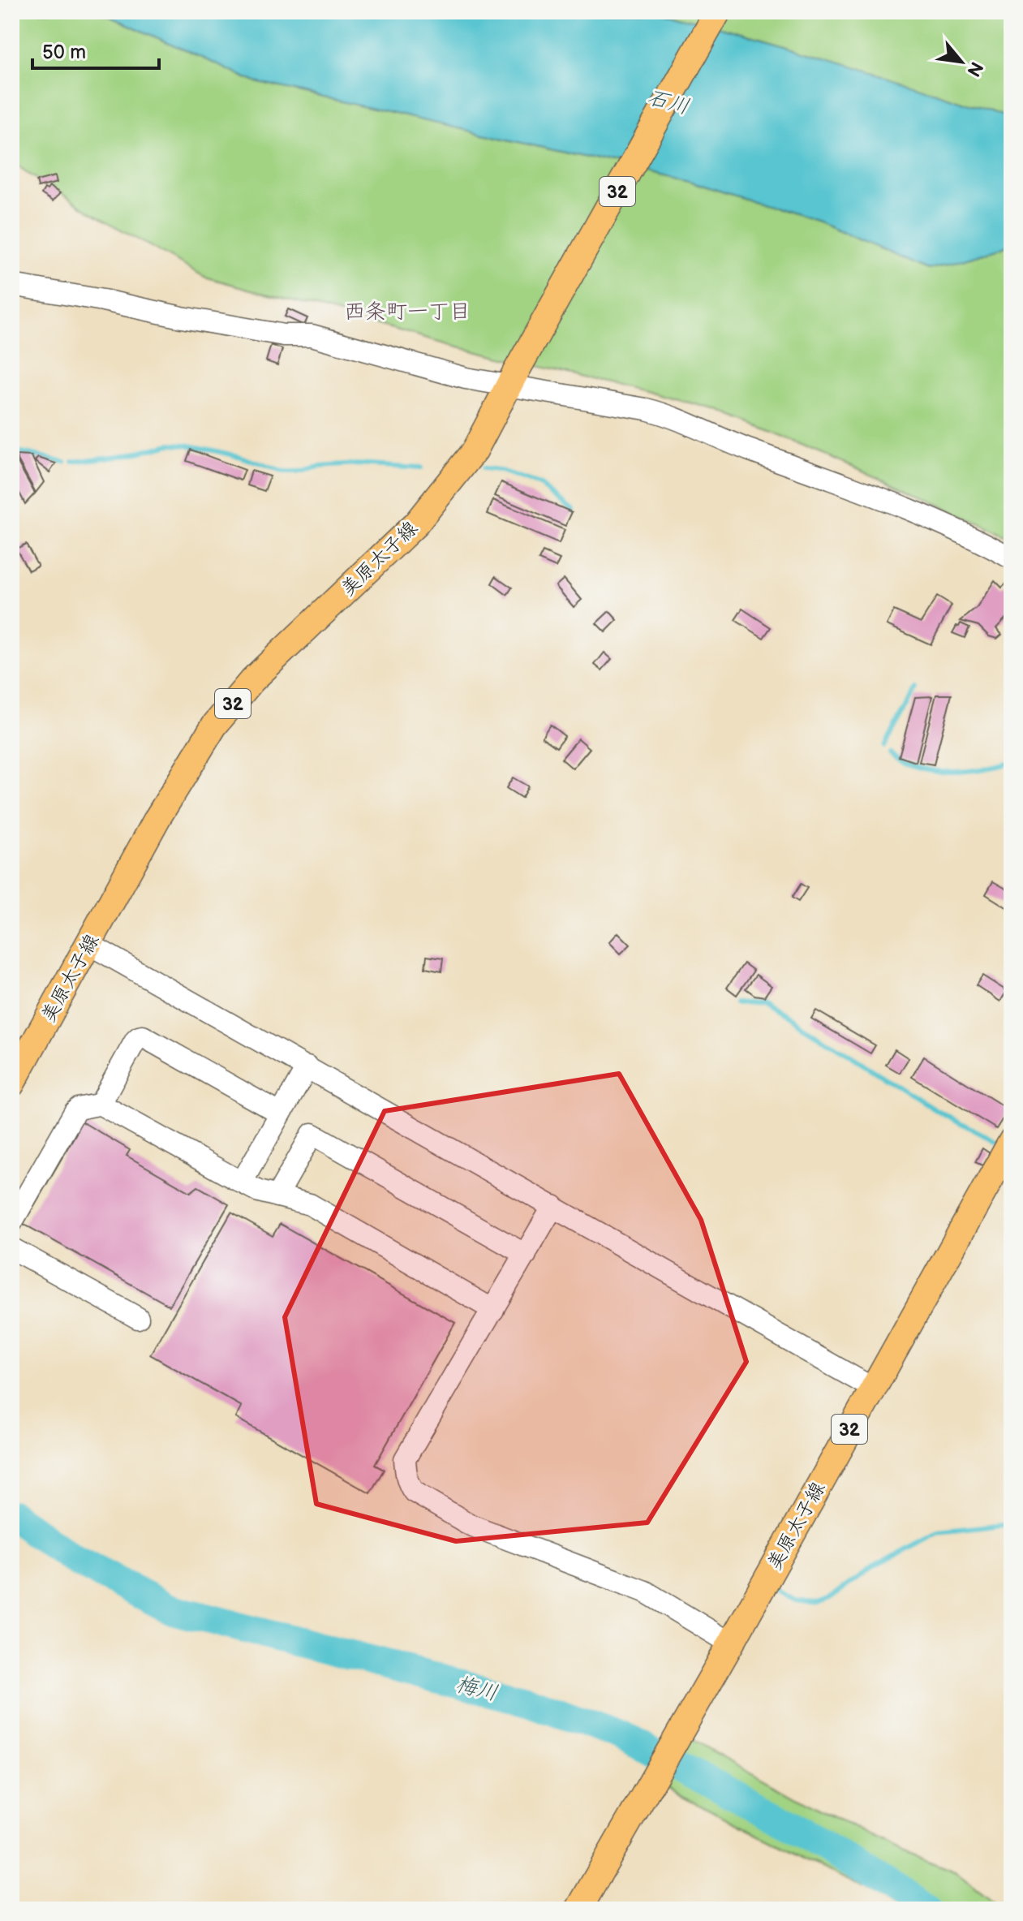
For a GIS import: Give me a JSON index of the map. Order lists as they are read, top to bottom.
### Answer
{
  "streets": {
    "main road": ["32", "美原太子線"]
  },
  "districts": ["西条町一丁目"],
  "water": ["石川", "梅川"],
  "scale_bar": "50 m",
  "north": "bottom right"
}
